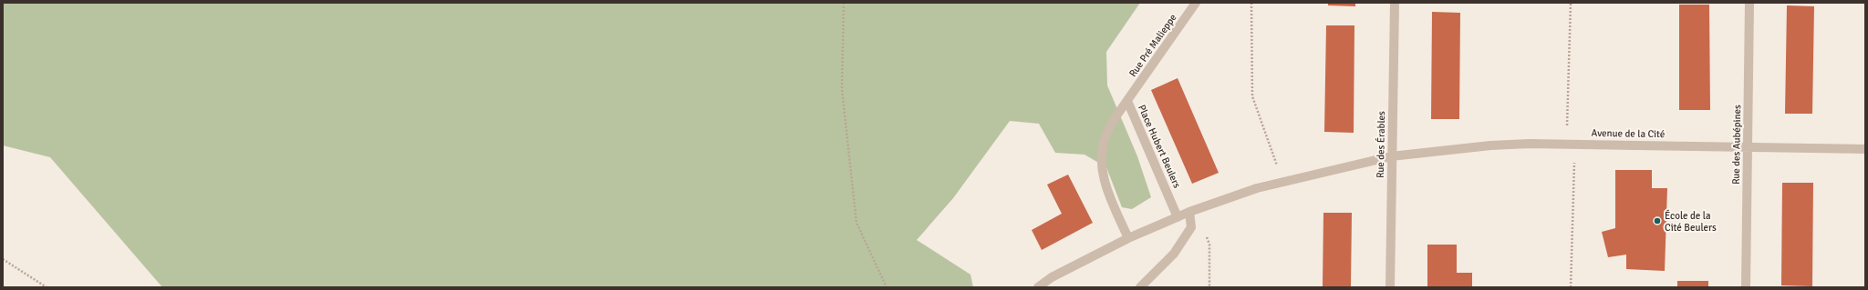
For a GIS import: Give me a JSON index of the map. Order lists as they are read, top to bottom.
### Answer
{
  "streets": {
    "street": [
      "Rue Pré Malieppe",
      "Avenue de la Cité",
      "Rue des Érables",
      "Rue des Aubépines",
      "Place Hubert Beulers"
    ]
  },
  "crossings": [
    ["Rue Pré Malieppe", "Place Hubert Beulers"],
    ["Avenue de la Cité", "Rue des Érables"],
    ["Avenue de la Cité", "Rue des Aubépines"]
  ],
  "places": ["École de la Cité Beulers"]
}
